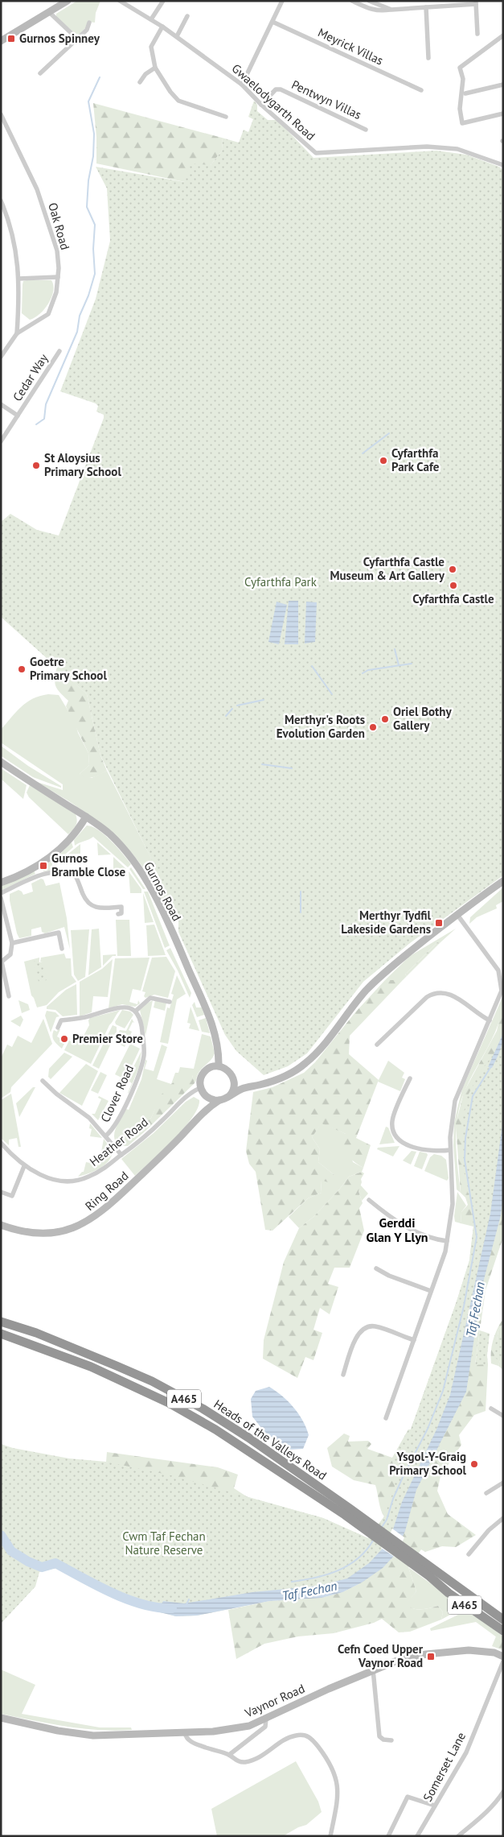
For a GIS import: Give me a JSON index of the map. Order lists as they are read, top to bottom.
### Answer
{
  "streets": {
    "highway": ["A465", "Heads of the Valleys Road"],
    "street": [
      "Meyrick Villas",
      "Pentwyn Villas",
      "Gwaelodygarth Road",
      "Oak Road",
      "Cedar Way",
      "Gurnos Road",
      "Clover Road",
      "Heather Road",
      "Ring Road",
      "Vaynor Road",
      "Somerset Lane"
    ]
  },
  "crossings": [
    ["Pentwyn Villas", "Gwaelodygarth Road"],
    ["Gurnos Road", "Heather Road"],
    ["Gurnos Road", "Ring Road"],
    ["Heather Road", "Ring Road"]
  ],
  "districts": ["Gerddi Glan Y Llyn"],
  "water": ["Taf Fechan"],
  "parks": ["Cyfarthfa Park", "Cwm Taf Fechan Nature Reserve"],
  "places": {
    "transit": [
      "Gurnos Spinney",
      "Gurnos Bramble Close",
      "Merthyr Tydfil Lakeside Gardens",
      "Cefn Coed Upper Vaynor Road"
    ],
    "other": [
      "Cyfarthfa Park Cafe",
      "St Aloysius Primary School",
      "Cyfarthfa Castle Museum & Art Gallery",
      "Cyfarthfa Castle",
      "Goetre Primary School",
      "Oriel Bothy Gallery",
      "Merthyr's Roots Evolution Garden",
      "Premier Store",
      "Ysgol-Y-Graig Primary School"
    ]
  }
}
